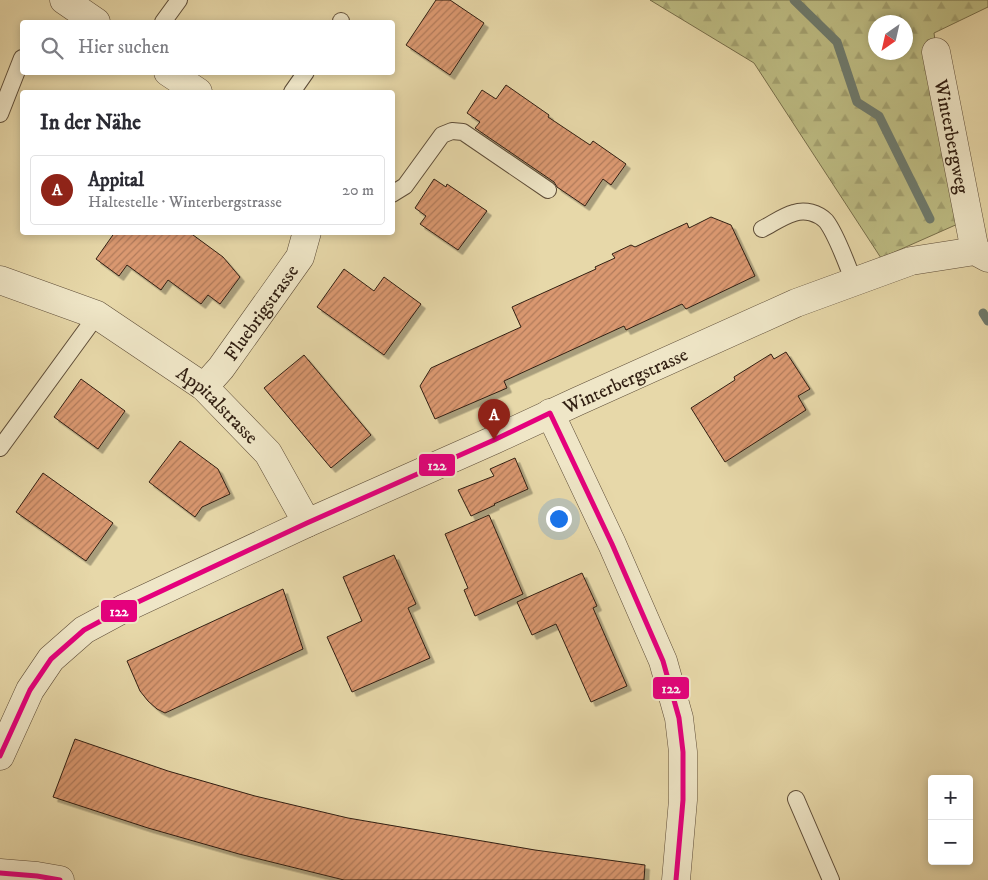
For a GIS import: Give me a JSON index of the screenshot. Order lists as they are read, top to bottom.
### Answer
{
  "streets": {
    "street": [
      "Winterbergweg",
      "Fluebrigstrasse",
      "Winterbergstrasse",
      "Appitalstrasse"
    ]
  },
  "crossings": [
    ["Winterbergweg", "Winterbergstrasse"],
    ["Fluebrigstrasse", "Appitalstrasse"],
    ["Winterbergstrasse", "Appitalstrasse"]
  ],
  "lines": ["transit line 122"],
  "north": "bottom left",
  "page": {
    "search": "Hier suchen",
    "heading": "In der Nähe",
    "list": [
      {
        "mark": "A",
        "name": "Appital",
        "note": "Haltestelle · Winterbergstrasse",
        "value": "20 m"
      }
    ],
    "pins": "A",
    "map_buttons": ["+", "−"]
  }
}
